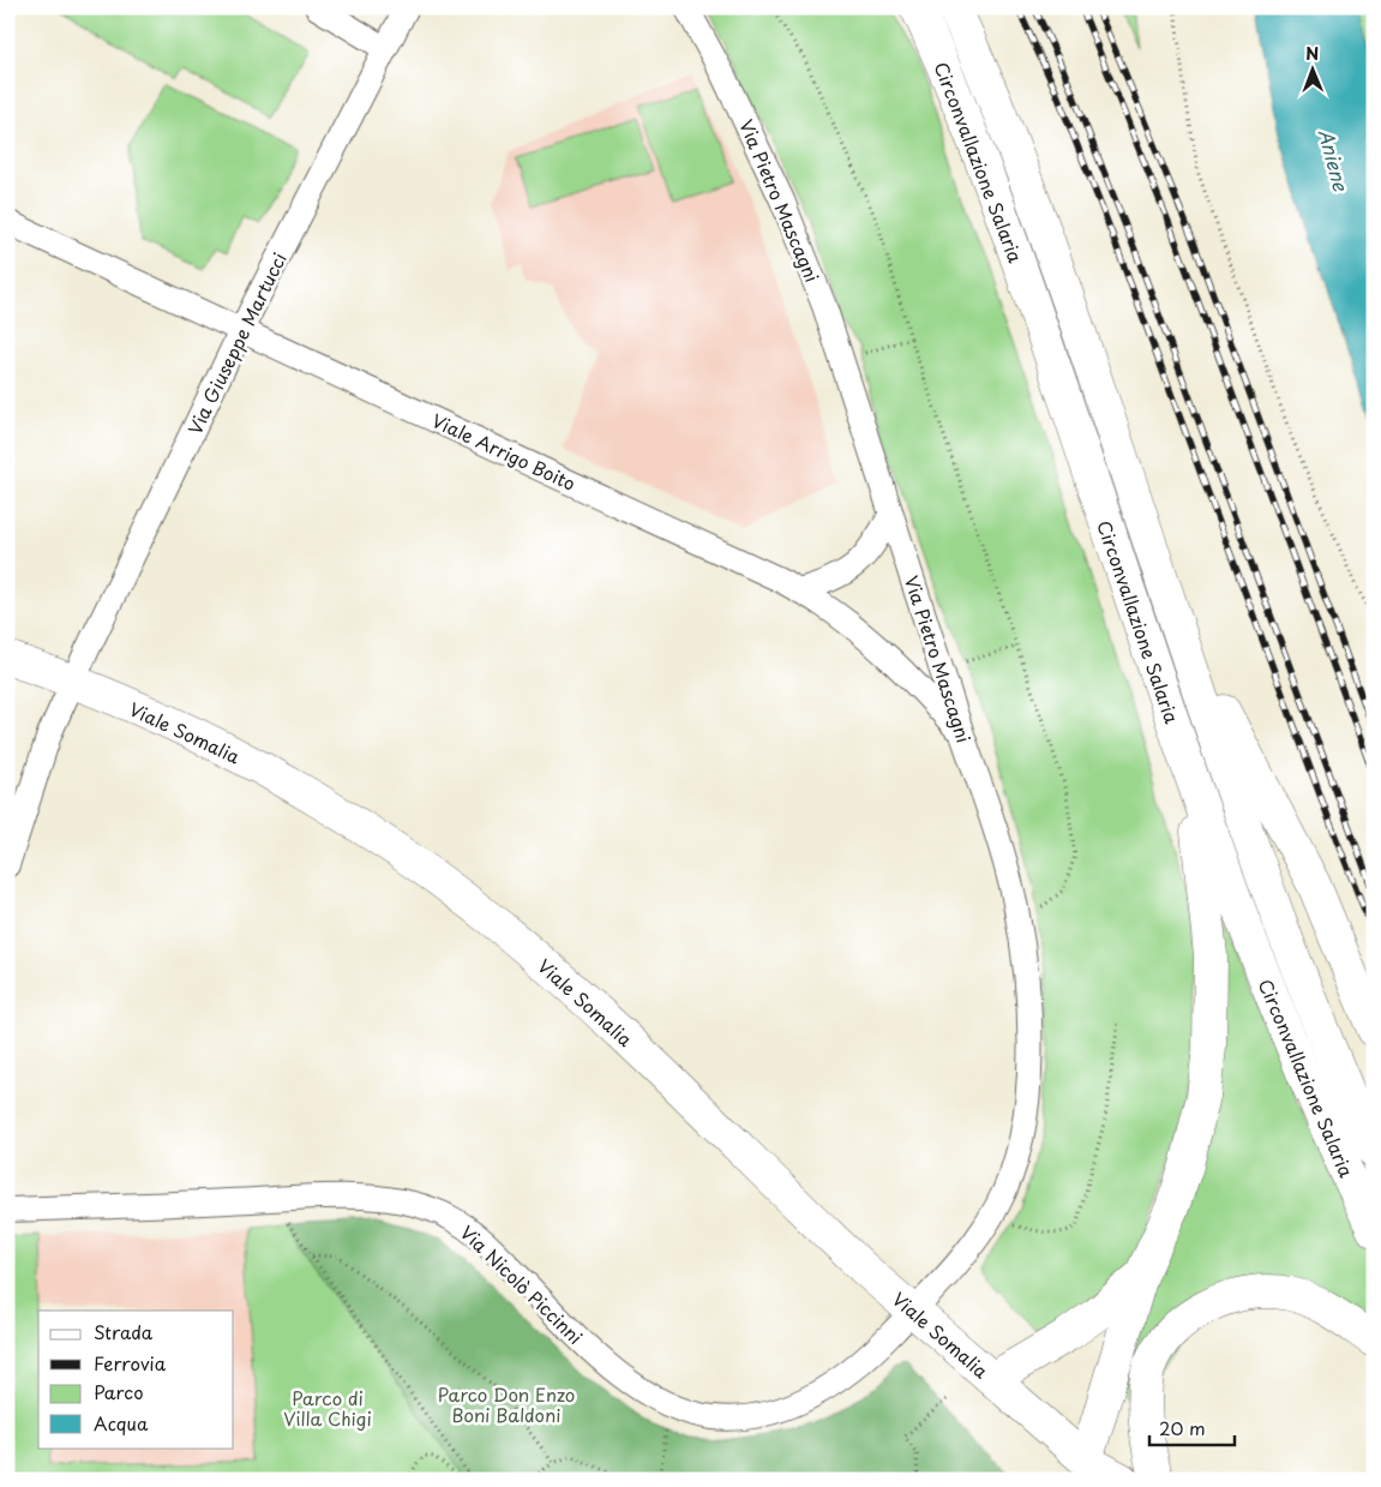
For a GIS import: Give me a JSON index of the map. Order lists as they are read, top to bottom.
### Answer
{
  "streets": {
    "main road": ["Circonvallazione Salaria", "Viale Somalia"],
    "street": [
      "Via Pietro Mascagni",
      "Via Giuseppe Martucci",
      "Viale Arrigo Boito",
      "Via Nicolò Piccinni"
    ]
  },
  "crossings": [
    ["Via Pietro Mascagni", "Viale Arrigo Boito"],
    ["Via Pietro Mascagni", "Viale Somalia"],
    ["Via Pietro Mascagni", "Via Nicolò Piccinni"],
    ["Via Giuseppe Martucci", "Viale Arrigo Boito"],
    ["Via Giuseppe Martucci", "Viale Somalia"],
    ["Viale Somalia", "Via Nicolò Piccinni"]
  ],
  "water": ["Aniene"],
  "parks": ["Parco Don Enzo Boni Baldoni", "Parco di Villa Chigi"],
  "legend": [
    "Strada",
    "Ferrovia",
    "Parco",
    "Acqua"
  ],
  "scale_bar": "20 m",
  "north": "top"
}
